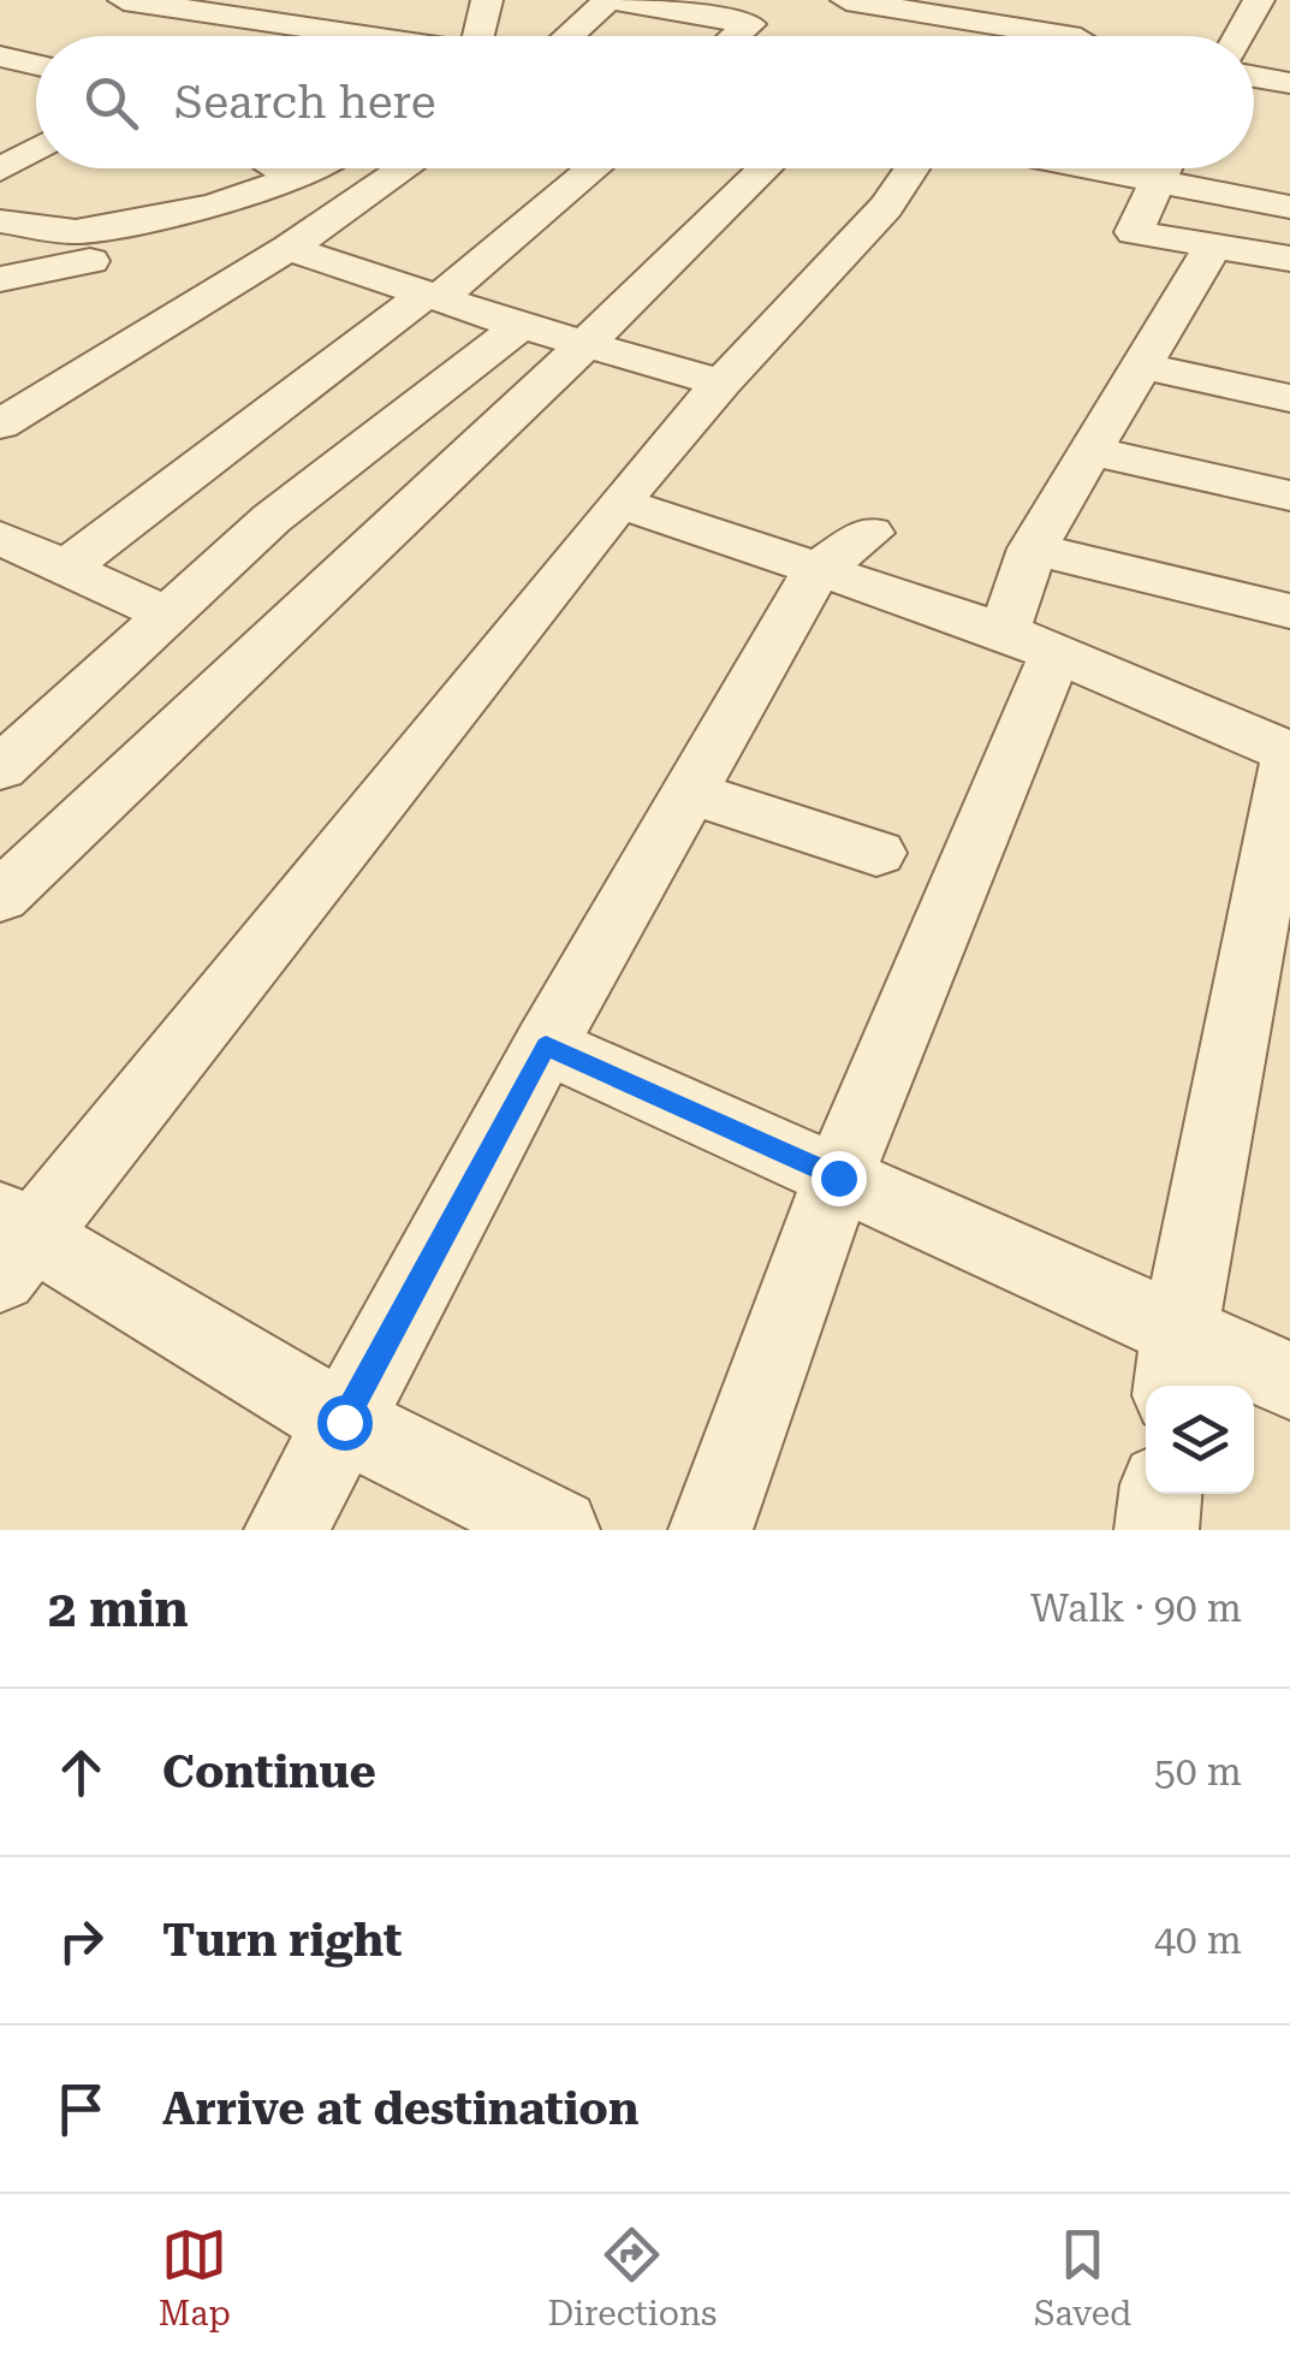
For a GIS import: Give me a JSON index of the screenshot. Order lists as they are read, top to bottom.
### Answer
{
  "page": {
    "search": "Search here",
    "heading": ["2 min", "Walk · 90 m"],
    "list": [
      ["Continue", "50 m"],
      ["Turn right", "40 m"],
      "Arrive at destination"
    ],
    "nav": ["Map", "Directions", "Saved"]
  }
}
